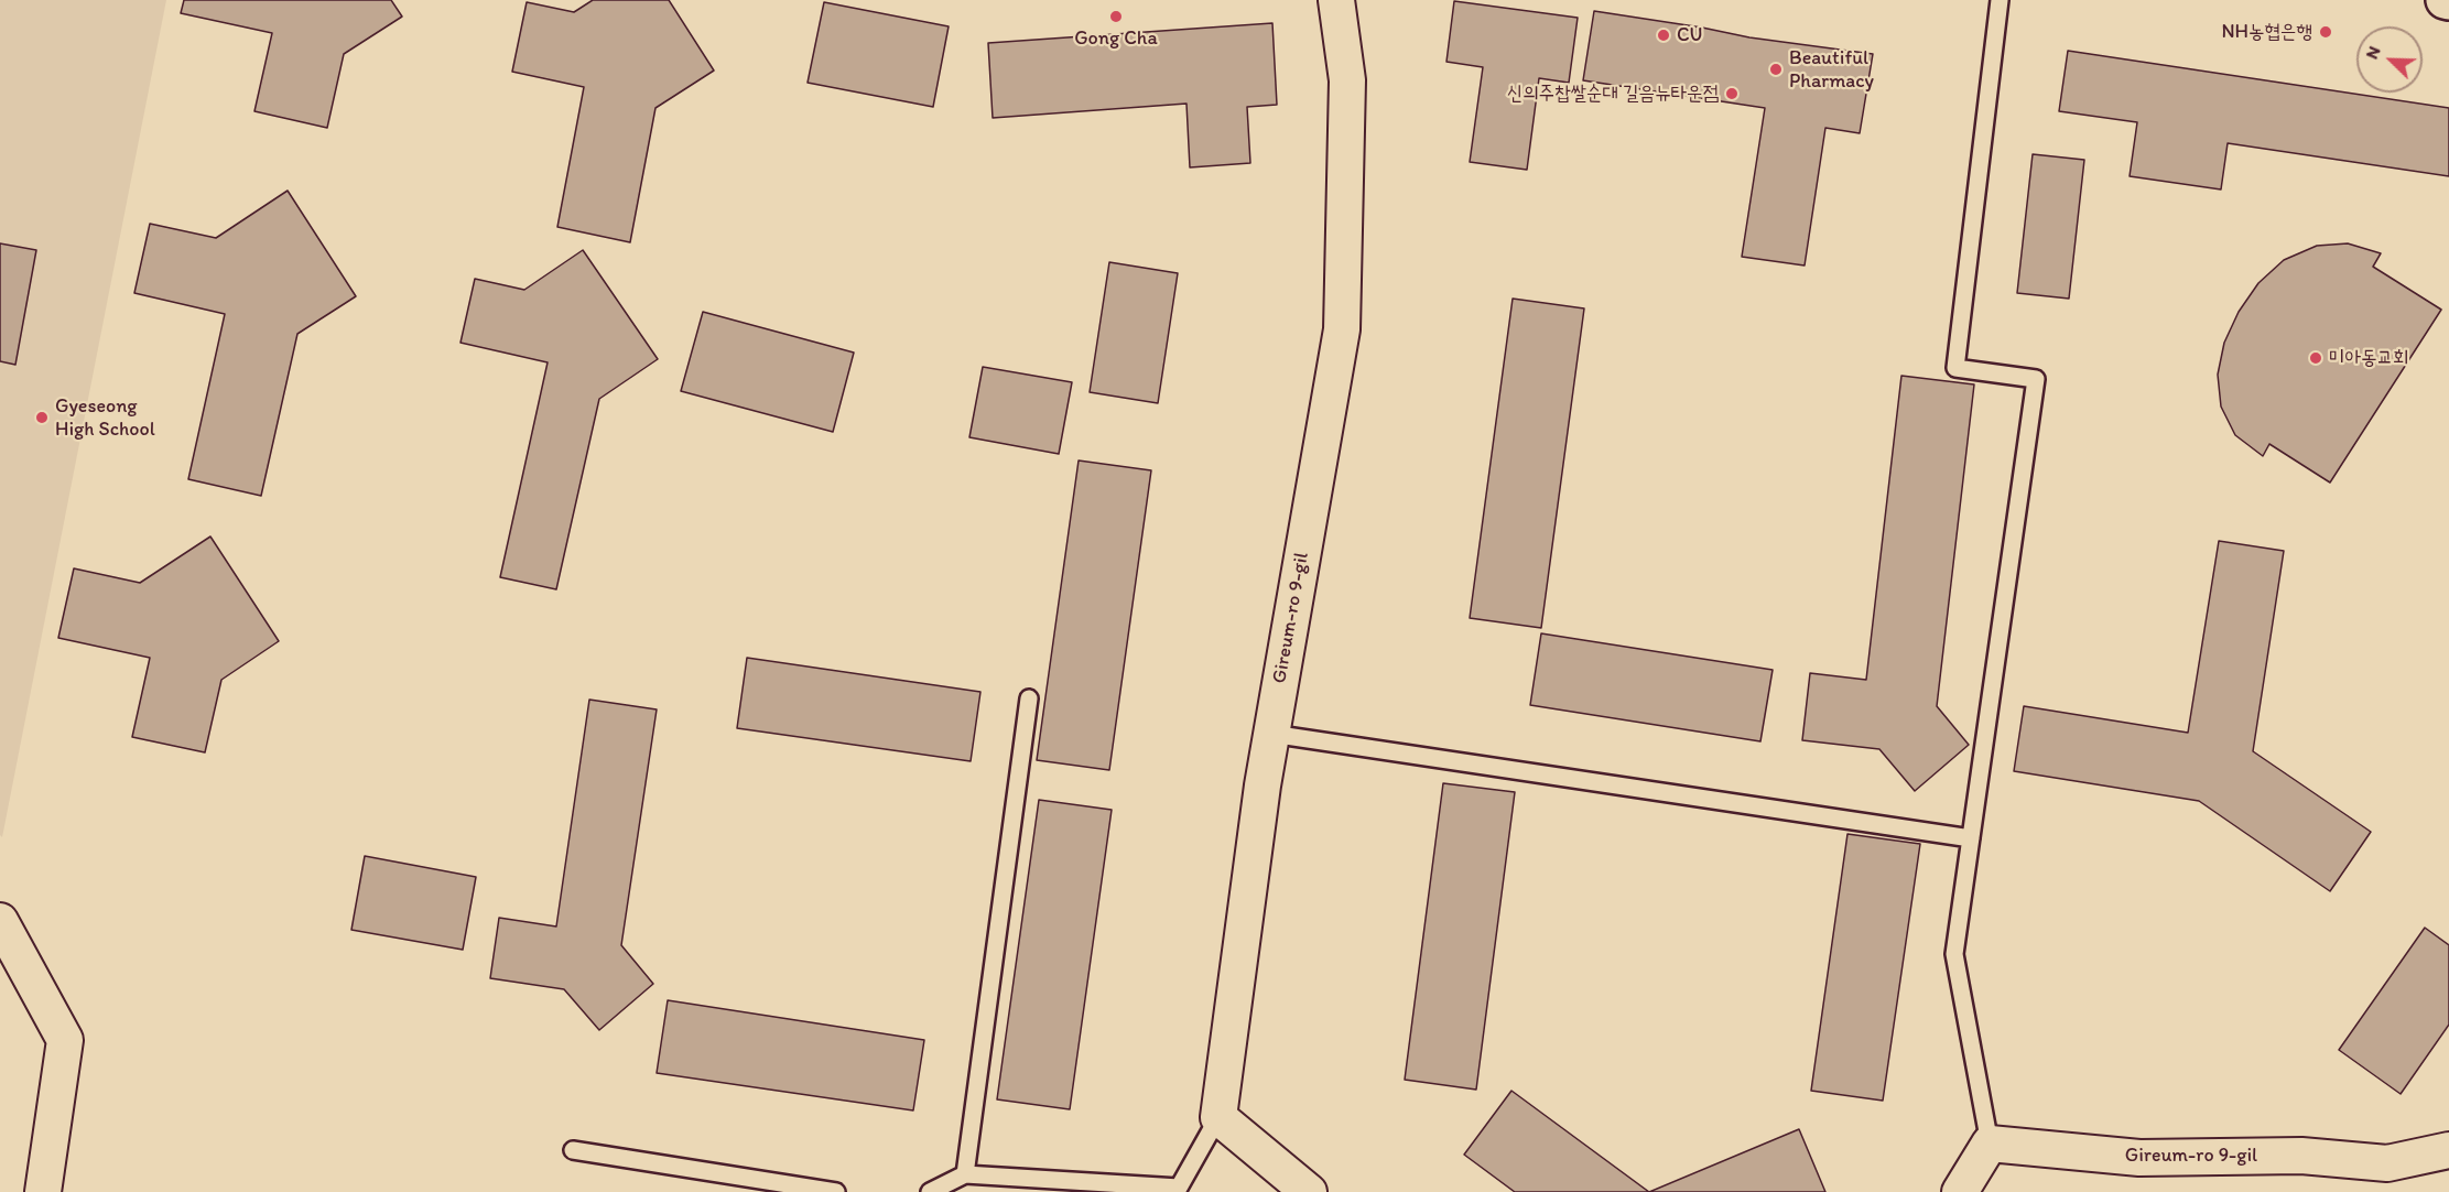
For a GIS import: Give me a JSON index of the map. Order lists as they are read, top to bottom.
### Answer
{
  "streets": {
    "street": ["Gireum-ro 9-gil"]
  },
  "places": [
    "Gong Cha",
    "NH농협은행",
    "CU",
    "Beautiful Pharmacy",
    "신의주찹쌀순대 길음뉴타운점",
    "미아동교회",
    "Gyeseong High School"
  ],
  "north": "top left"
}
